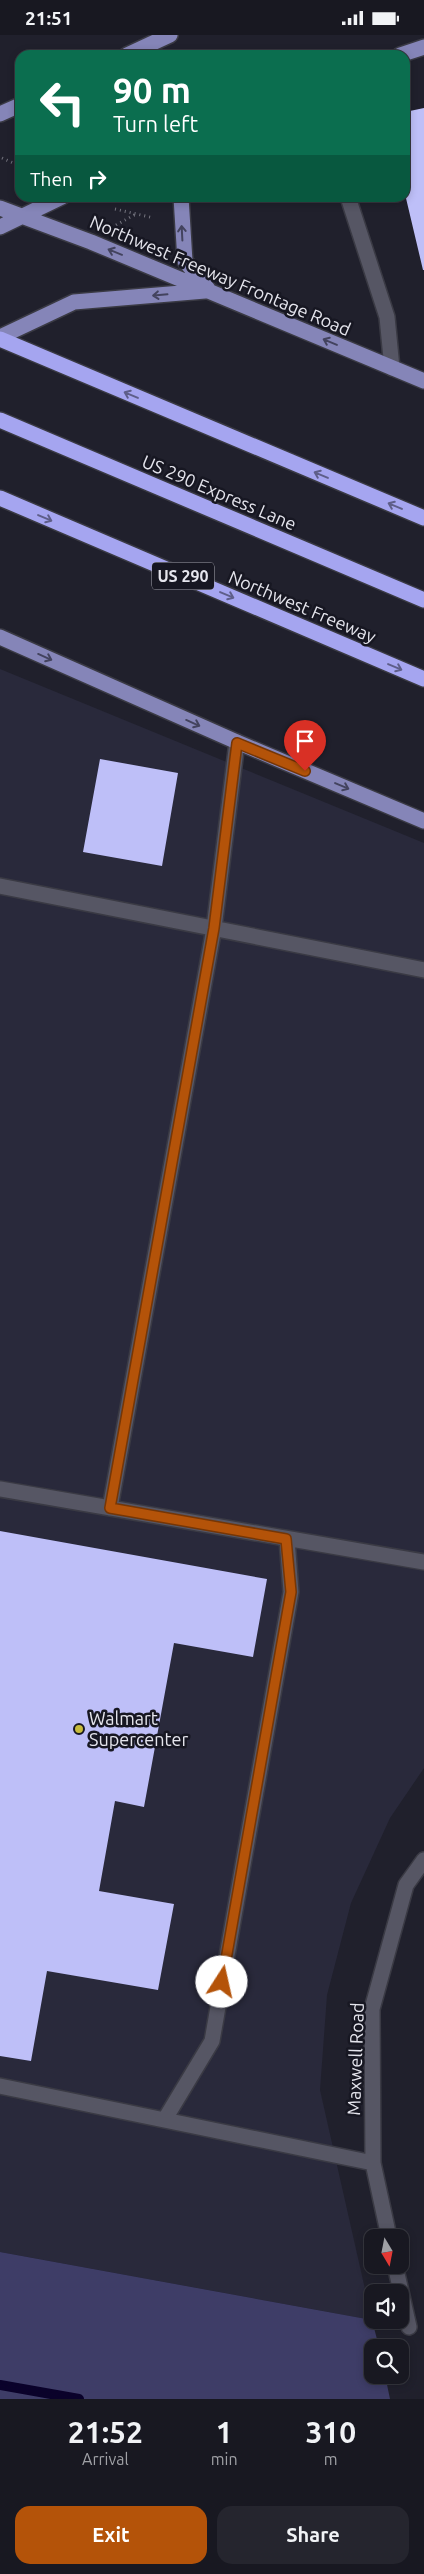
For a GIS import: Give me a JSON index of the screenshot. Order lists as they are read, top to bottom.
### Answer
{
  "streets": {
    "highway": ["US 290 Express Lane", "US 290", "Northwest Freeway"],
    "main road": ["Northwest Freeway Frontage Road"],
    "street": ["Maxwell Road"]
  },
  "one_way": ["Northwest Freeway Frontage Road", "Northwest Freeway"],
  "places": ["Walmart Supercenter"],
  "north": "bottom",
  "page": {
    "status": "21:51",
    "turn": ["90 m", "Turn left"],
    "then": "Then",
    "eta": [
      "21:52",
      "Arrival",
      "1",
      "min",
      "310",
      "m"
    ],
    "buttons": ["Exit", "Share"]
  }
}
